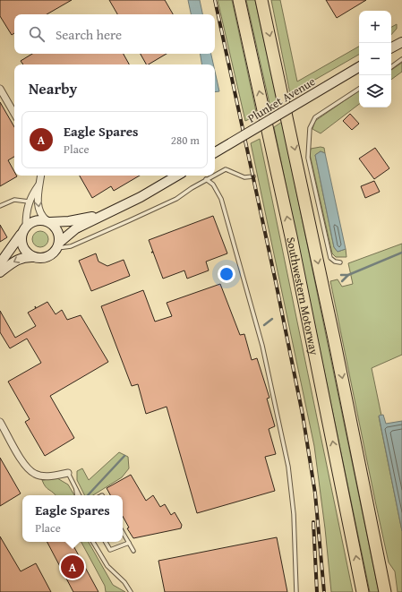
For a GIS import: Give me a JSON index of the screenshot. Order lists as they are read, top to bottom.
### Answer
{
  "streets": {
    "highway": ["Southwestern Motorway"],
    "main road": ["Plunket Avenue"]
  },
  "page": {
    "map_buttons": ["+", "−"],
    "search": "Search here",
    "heading": "Nearby",
    "list": [
      {
        "mark": "A",
        "name": "Eagle Spares",
        "note": "Place",
        "value": "280 m"
      }
    ],
    "popup": ["Eagle Spares", "Place"],
    "pins": "A"
  }
}
